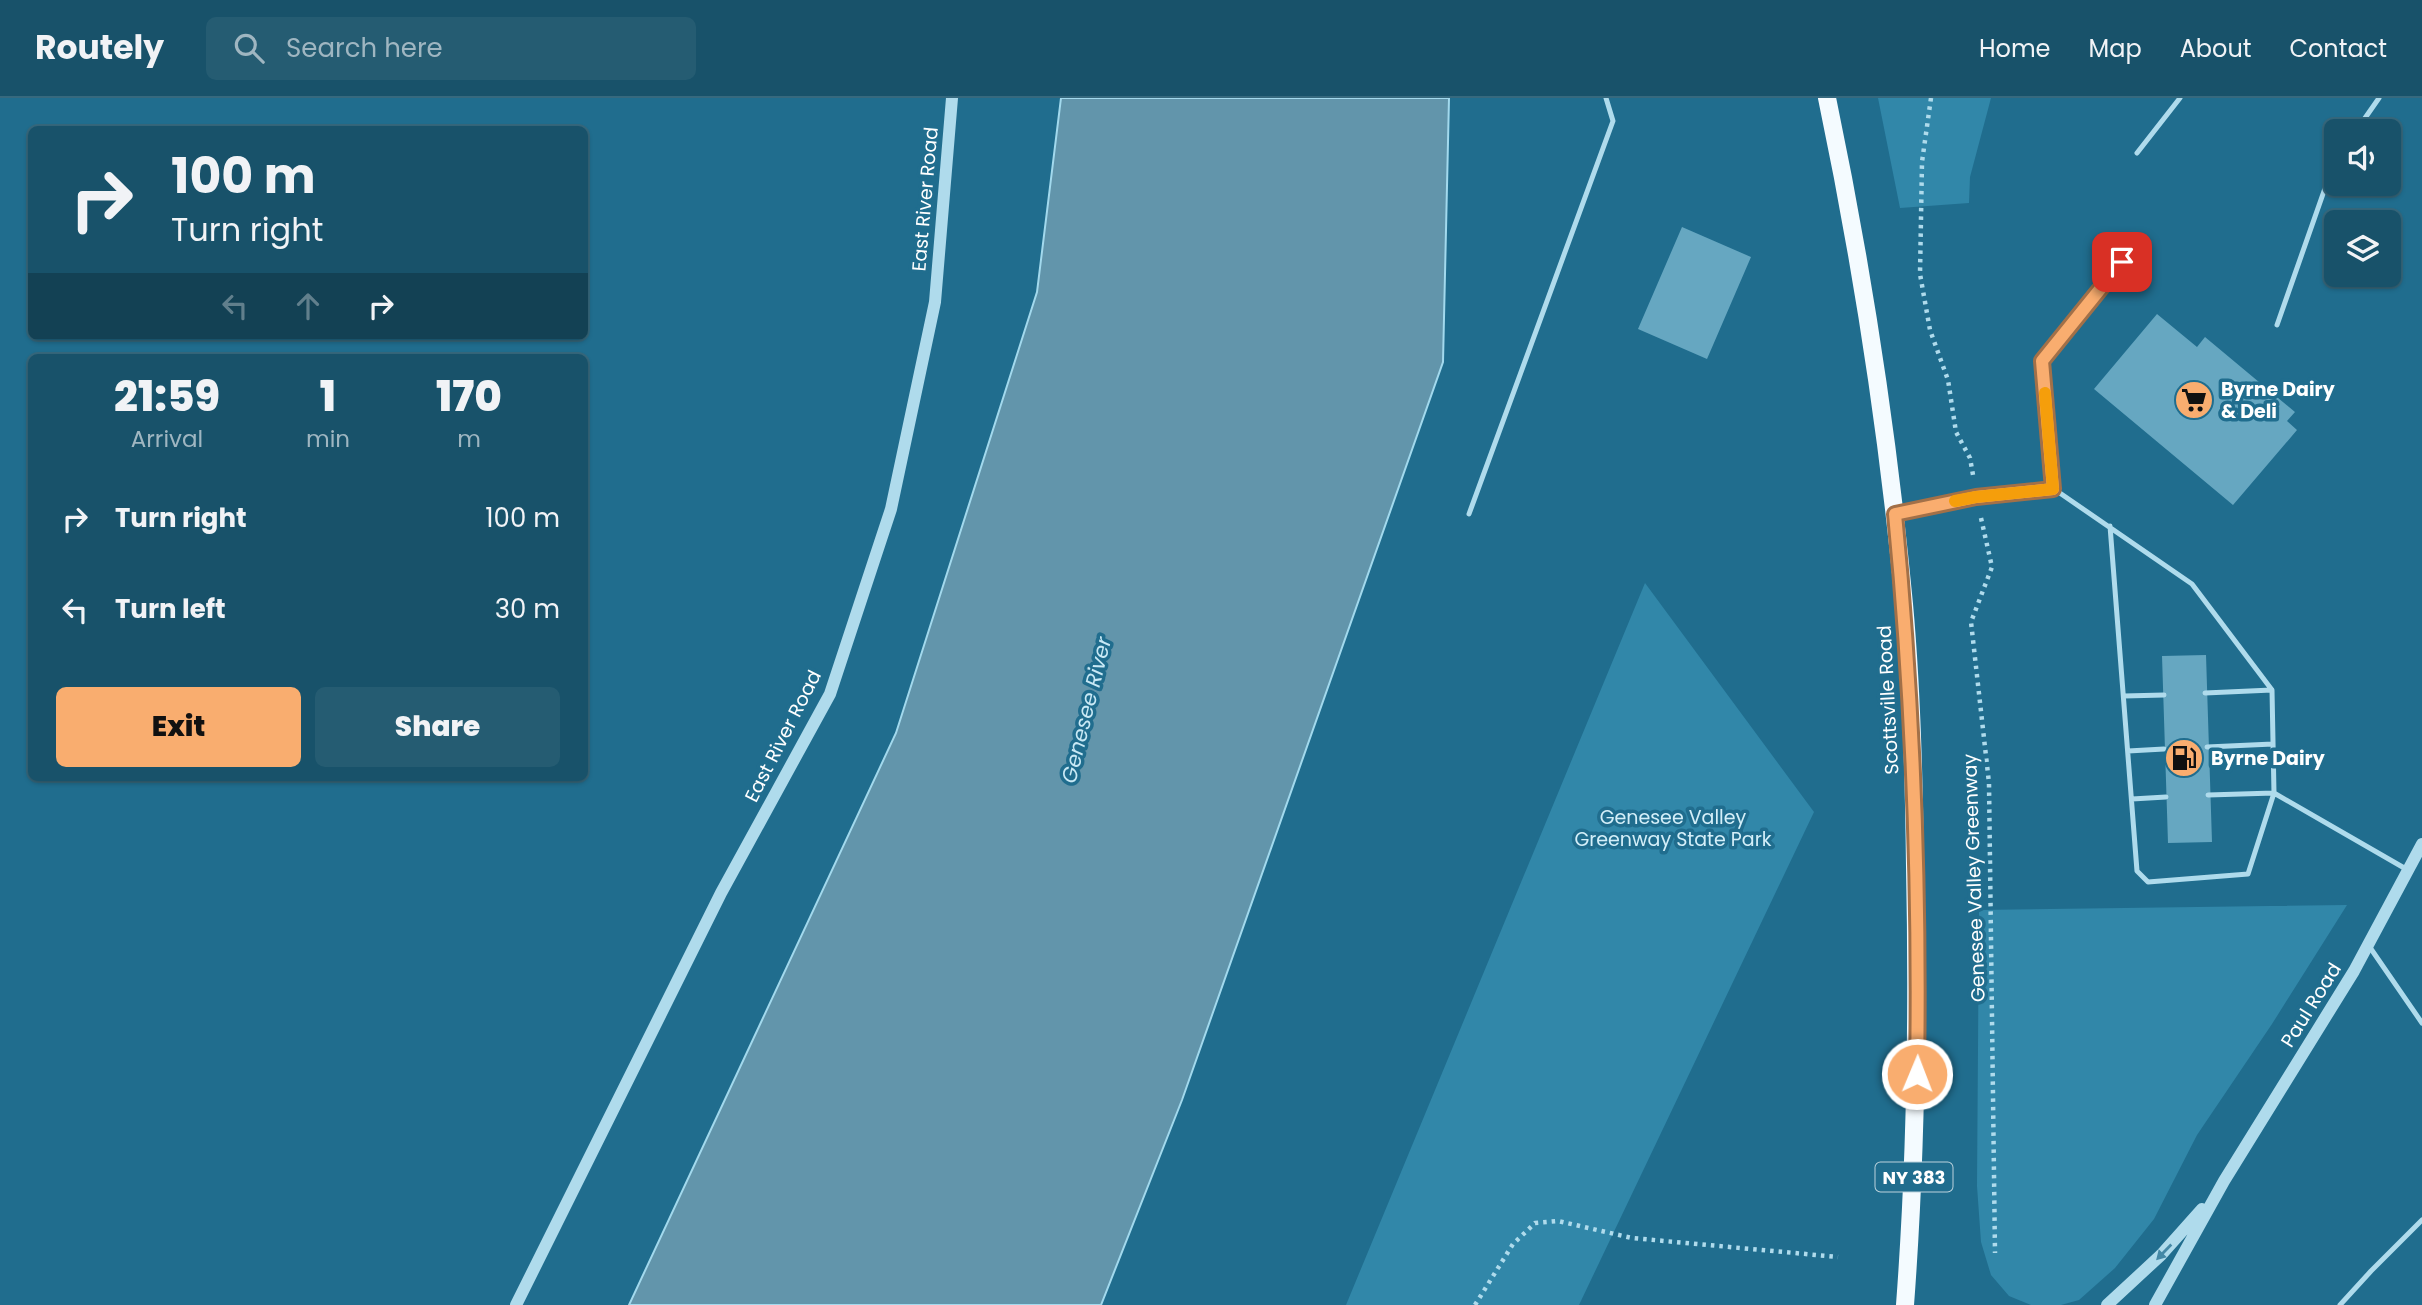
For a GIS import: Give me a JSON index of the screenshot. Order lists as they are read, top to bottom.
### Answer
{
  "streets": {
    "main road": ["Scottsville Road", "NY 383"],
    "street": ["East River Road", "Paul Road"],
    "path": ["Genesee Valley Greenway"]
  },
  "water": ["Genesee River"],
  "parks": ["Genesee Valley Greenway State Park"],
  "places": {
    "supermarket": ["Byrne Dairy & Deli"],
    "fuel station": ["Byrne Dairy"]
  },
  "page": {
    "header": "Routely",
    "search": "Search here",
    "nav": [
      "Home",
      "Map",
      "About",
      "Contact"
    ],
    "turn": ["100 m", "Turn right"],
    "eta": [
      "21:59",
      "Arrival",
      "1",
      "min",
      "170",
      "m"
    ],
    "list": [
      {
        "name": "Turn right",
        "value": "100 m"
      },
      {
        "name": "Turn left",
        "value": "30 m"
      }
    ],
    "buttons": ["Exit", "Share"]
  }
}
